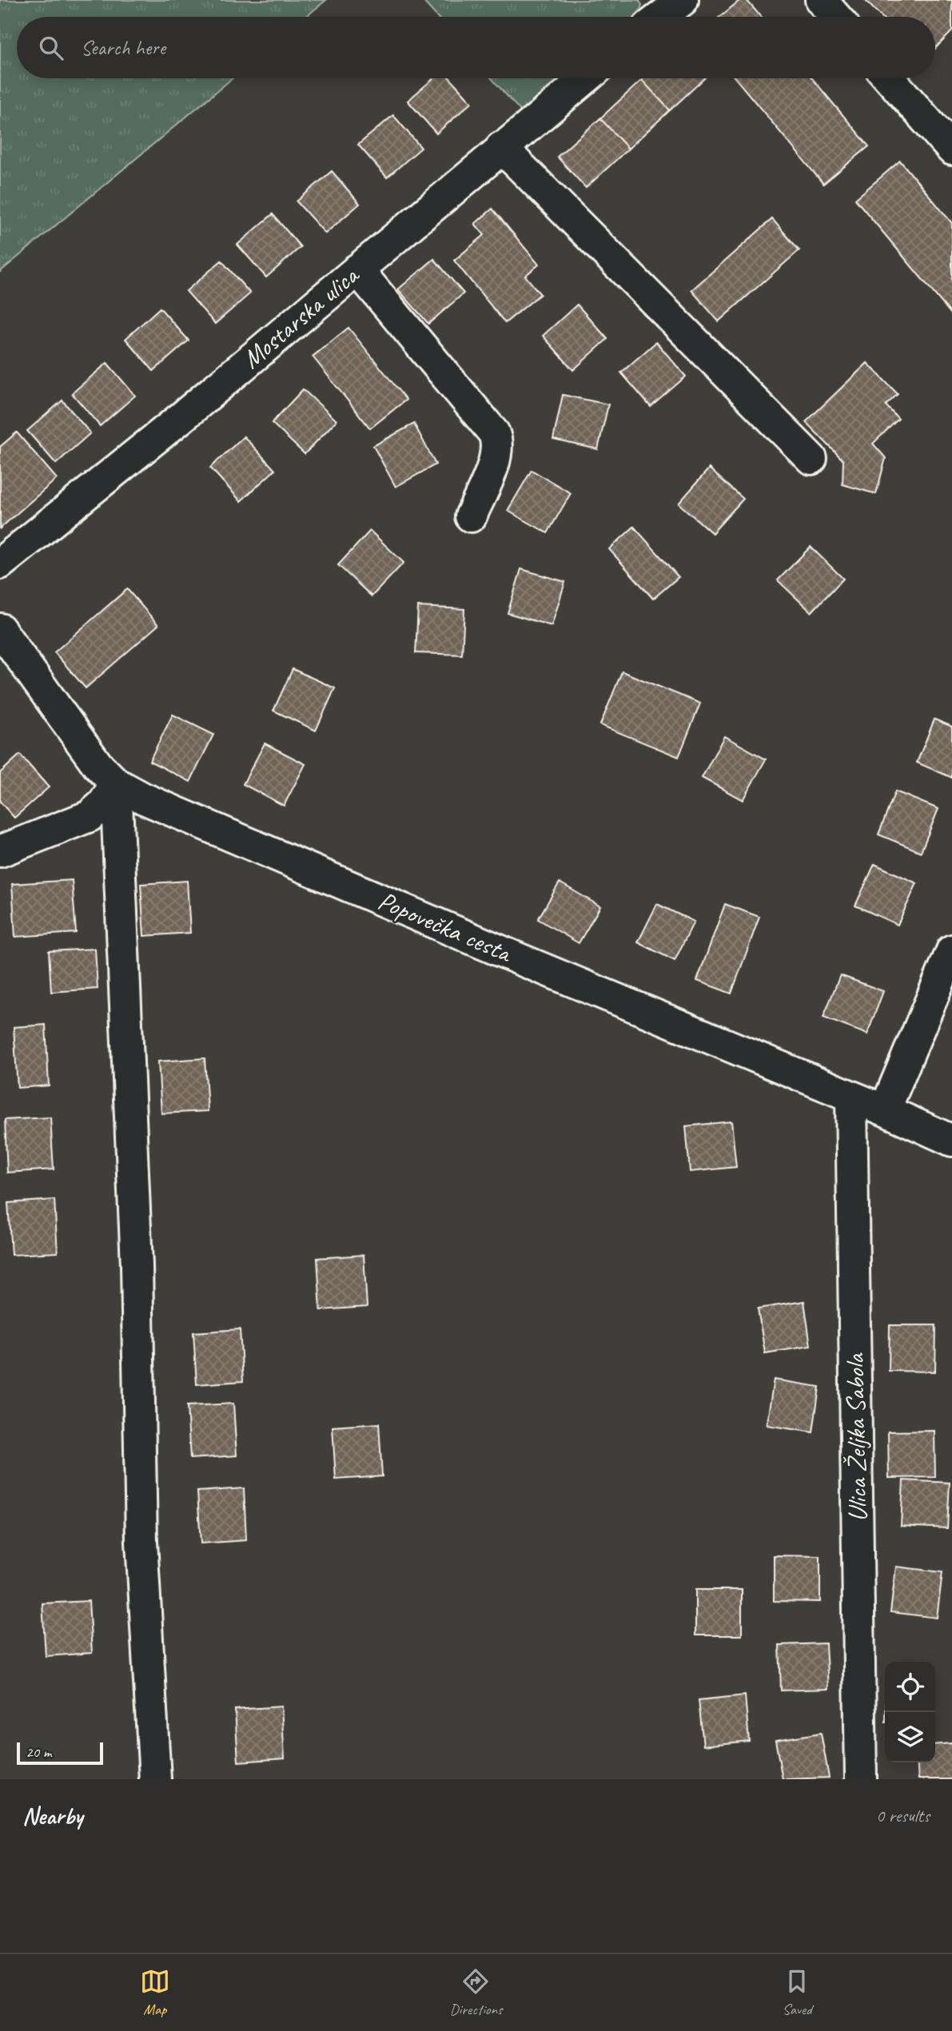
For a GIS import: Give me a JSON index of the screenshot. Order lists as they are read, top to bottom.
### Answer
{
  "streets": {
    "street": ["Mostarska ulica", "Popovečka cesta", "Ulica Željka Sabola"]
  },
  "crossings": [
    ["Popovečka cesta", "Ulica Željka Sabola"]
  ],
  "scale_bar": "20 m",
  "page": {
    "search": "Search here",
    "scale": "20 m",
    "heading": ["Nearby", "0 results"],
    "nav": ["Map", "Directions", "Saved"]
  }
}
